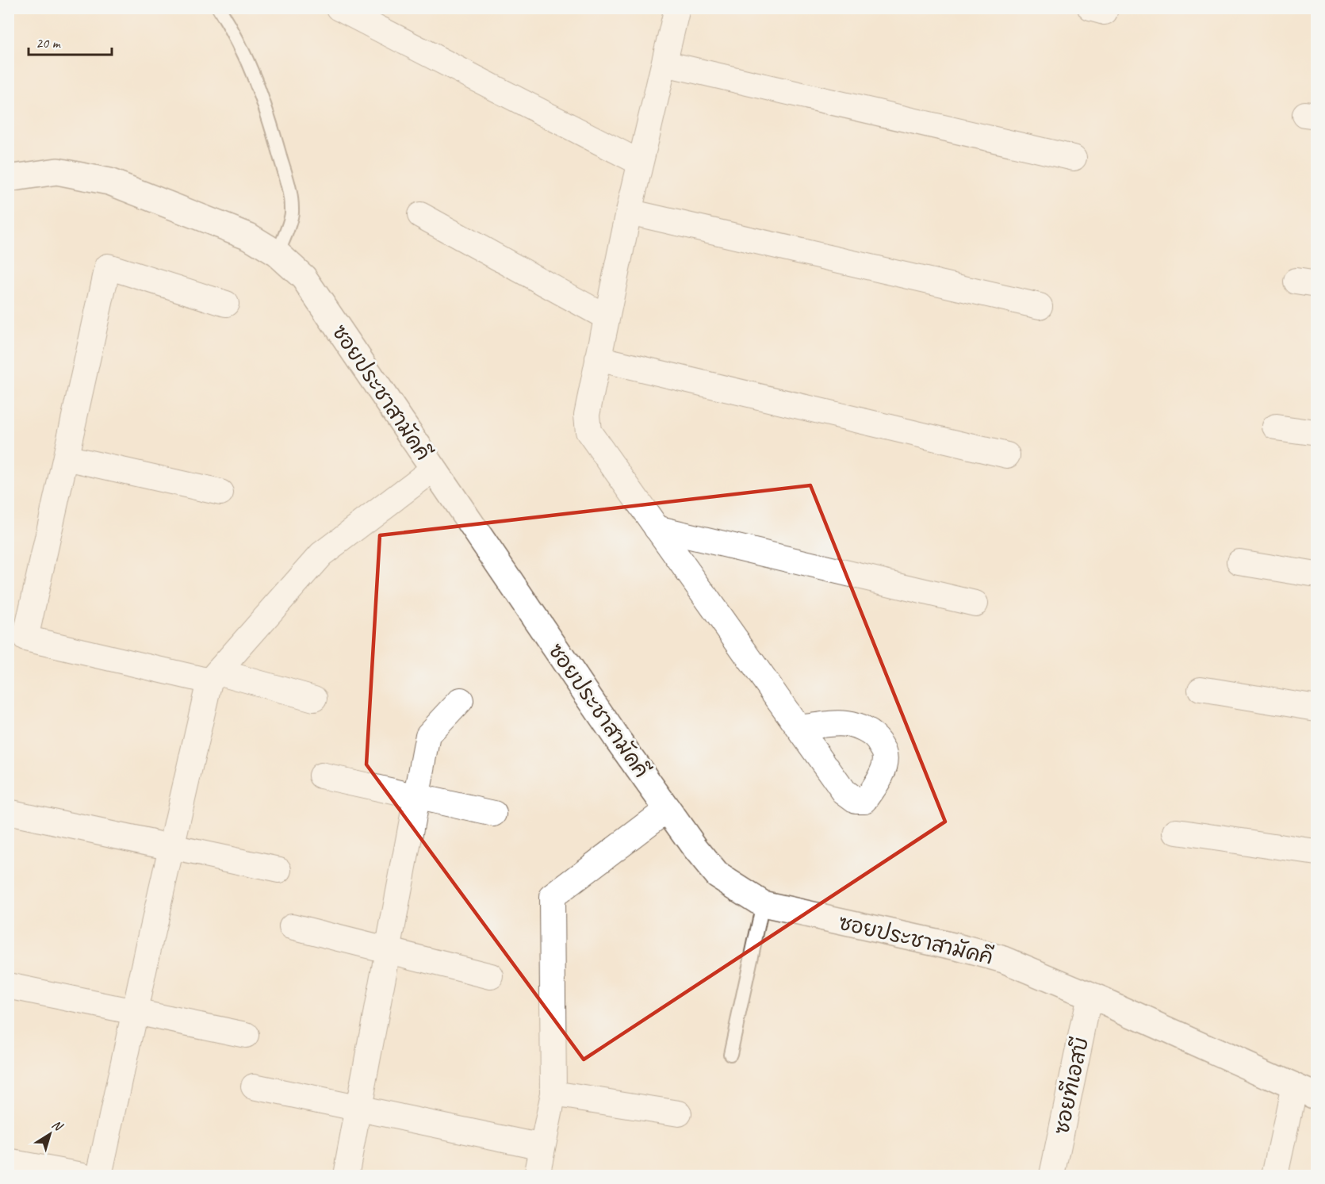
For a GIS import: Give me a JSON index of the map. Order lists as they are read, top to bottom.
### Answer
{
  "streets": {
    "street": ["ซอยประชาสามัคคี", "ซอยทีเอสบี"]
  },
  "crossings": [
    ["ซอยประชาสามัคคี", "ซอยทีเอสบี"]
  ],
  "scale_bar": "20 m",
  "north": "top right"
}
